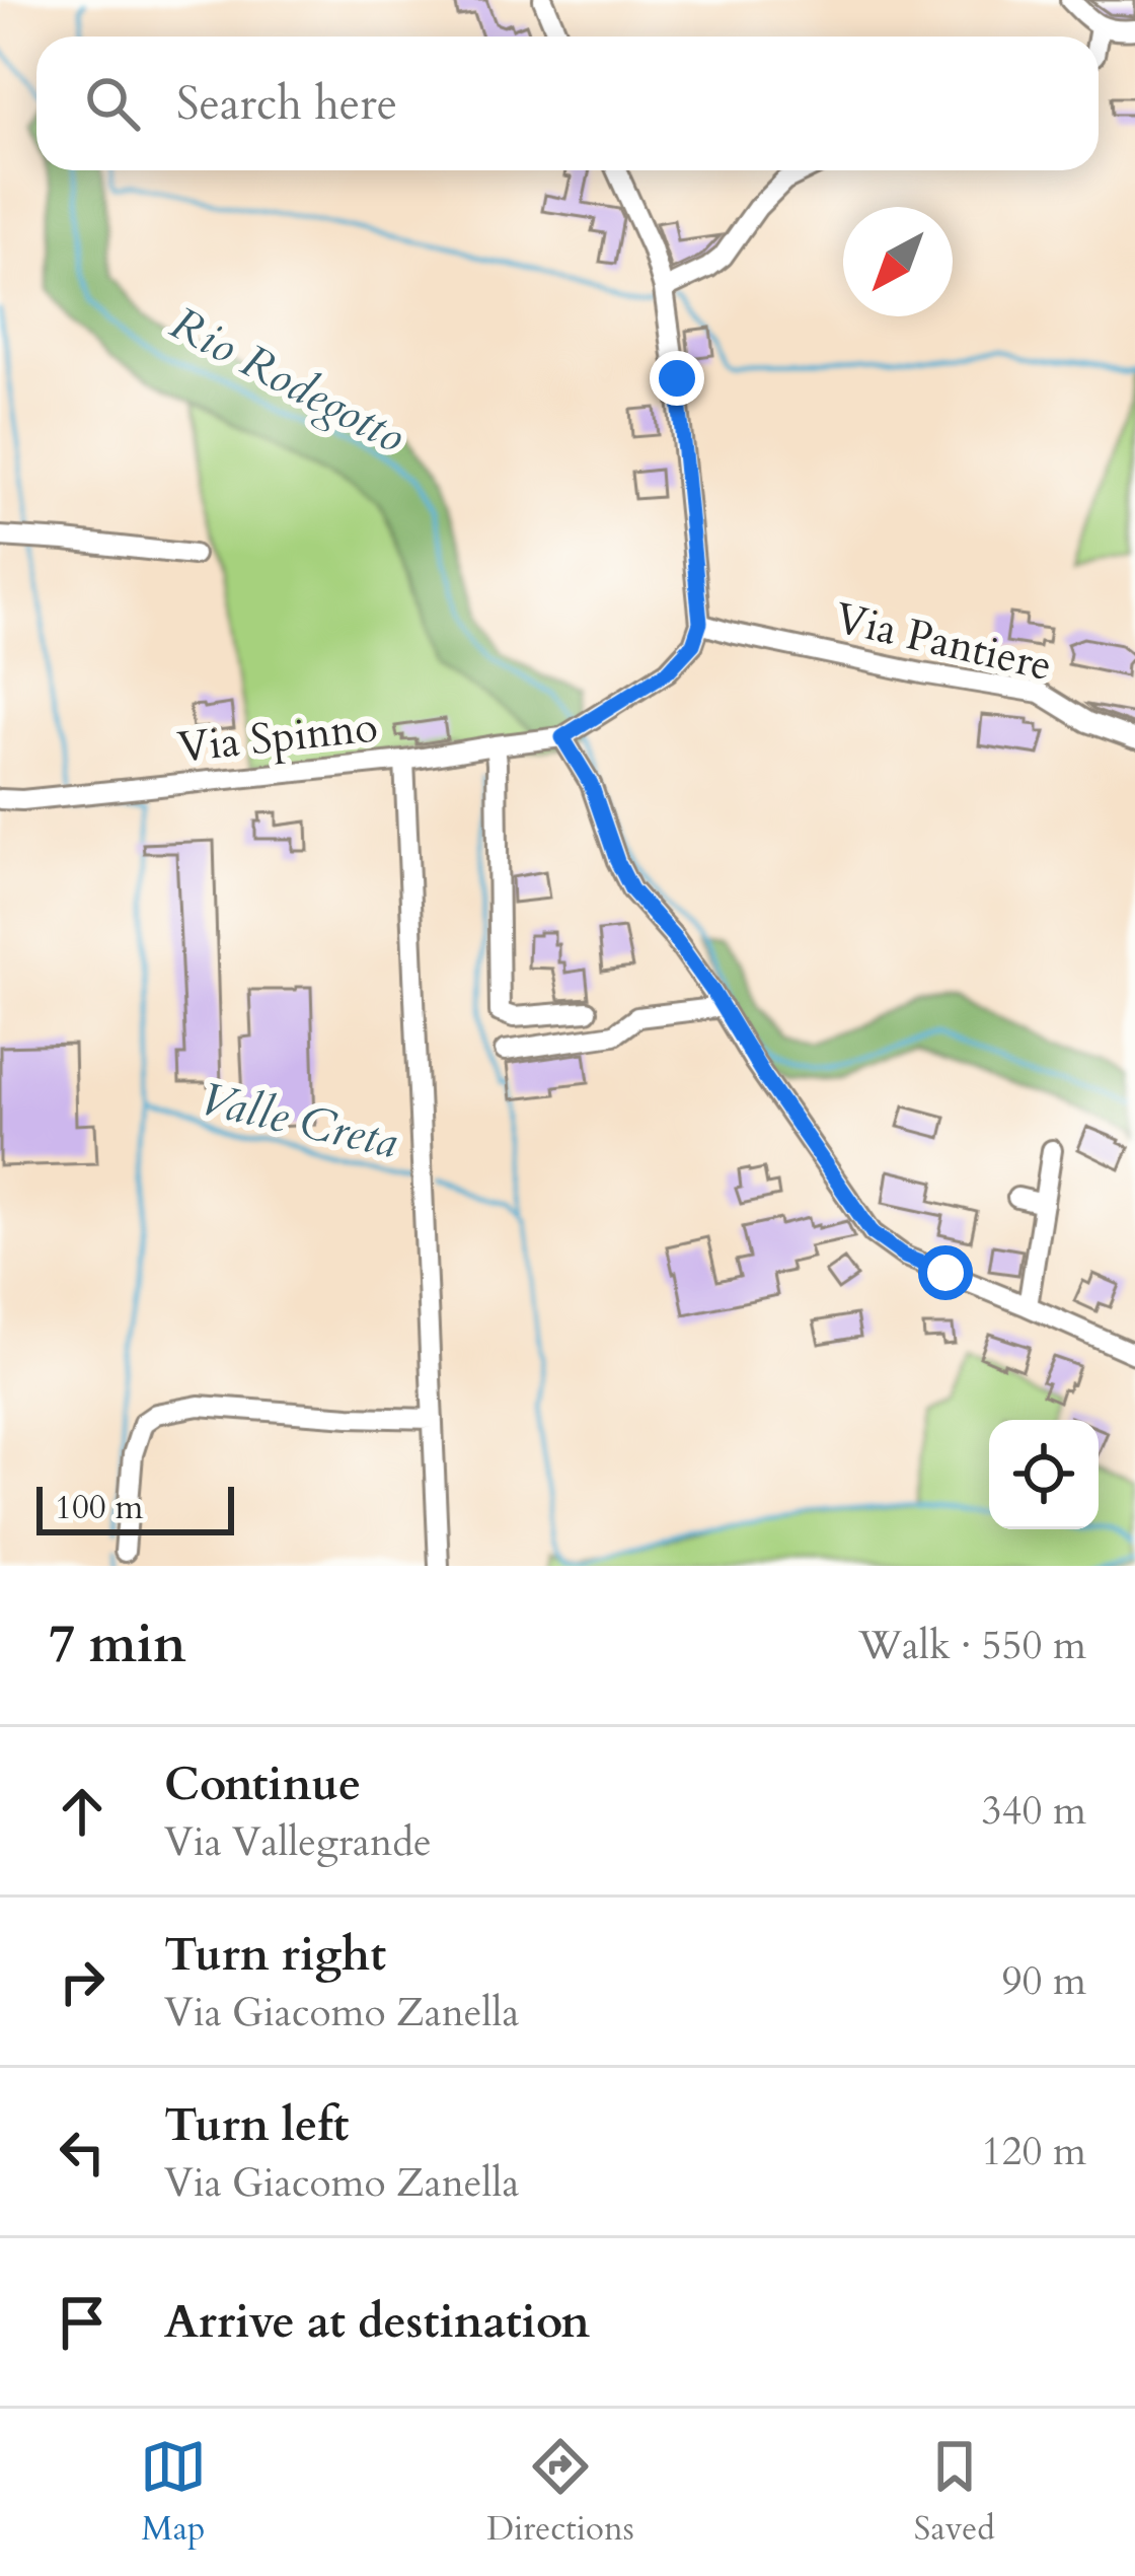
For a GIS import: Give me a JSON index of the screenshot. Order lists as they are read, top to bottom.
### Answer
{
  "streets": {
    "street": ["Via Pantiere", "Via Spinno"]
  },
  "water": ["Rio Rodegotto", "Valle Creta"],
  "scale_bar": "100 m",
  "north": "bottom left",
  "page": {
    "search": "Search here",
    "scale": "100 m",
    "heading": ["7 min", "Walk · 550 m"],
    "list": [
      ["Continue", "Via Vallegrande", "340 m"],
      ["Turn right", "Via Giacomo Zanella", "90 m"],
      ["Turn left", "Via Giacomo Zanella", "120 m"],
      "Arrive at destination"
    ],
    "nav": ["Map", "Directions", "Saved"]
  }
}
